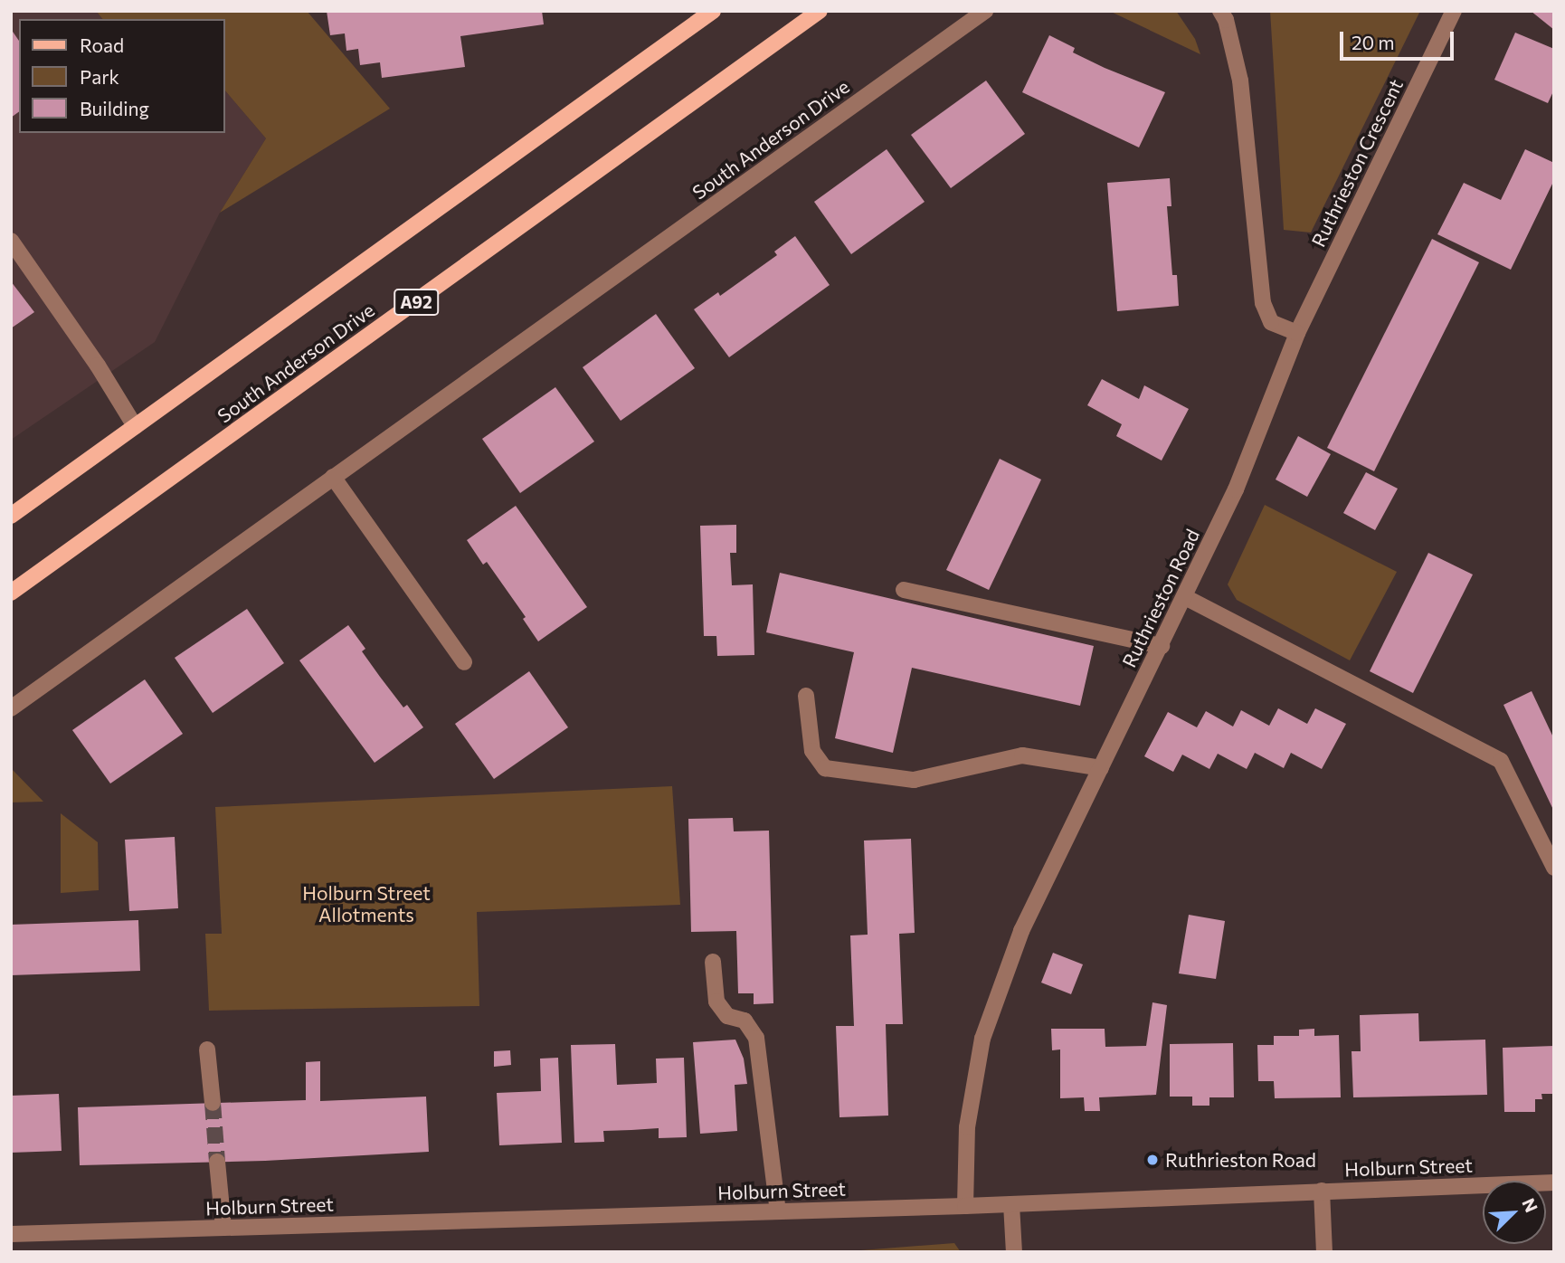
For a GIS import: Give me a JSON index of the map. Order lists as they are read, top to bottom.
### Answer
{
  "streets": {
    "main road": ["South Anderson Drive", "A92"],
    "street": ["Ruthrieston Crescent", "Ruthrieston Road", "Holburn Street"]
  },
  "crossings": [
    ["Ruthrieston Crescent", "Ruthrieston Road"],
    ["Ruthrieston Road", "Holburn Street"]
  ],
  "parks": ["Holburn Street Allotments"],
  "places": ["Ruthrieston Road"],
  "legend": ["Road", "Park", "Building"],
  "scale_bar": "20 m",
  "north": "top right"
}
